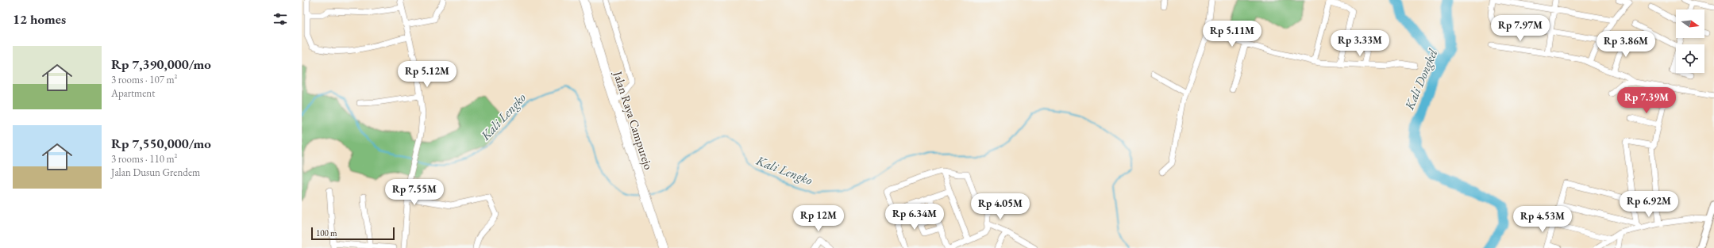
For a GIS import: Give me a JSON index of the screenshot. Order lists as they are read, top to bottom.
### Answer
{
  "streets": {
    "main road": ["Jalan Raya Campurejo"]
  },
  "water": ["Kali Dongkel", "Kali Lengko"],
  "scale_bar": "100 m",
  "north": "right",
  "page": {
    "heading": "12 homes",
    "price": [
      "Rp 7.97M",
      "Rp 5.11M",
      "Rp 3.33M",
      "Rp 3.86M",
      "Rp 5.12M",
      "Rp 7.39M",
      "Rp 7.55M",
      "Rp 6.92M",
      "Rp 4.05M",
      "Rp 6.34M",
      "Rp 12M",
      "Rp 4.53M"
    ],
    "list": [
      {
        "name": "Rp 7,390,000/mo",
        "note": "3 rooms · 107 m² · Apartment"
      },
      {
        "name": "Rp 7,550,000/mo",
        "note": "3 rooms · 110 m² · Jalan Dusun Grendem"
      }
    ],
    "scale": "100 m"
  }
}
